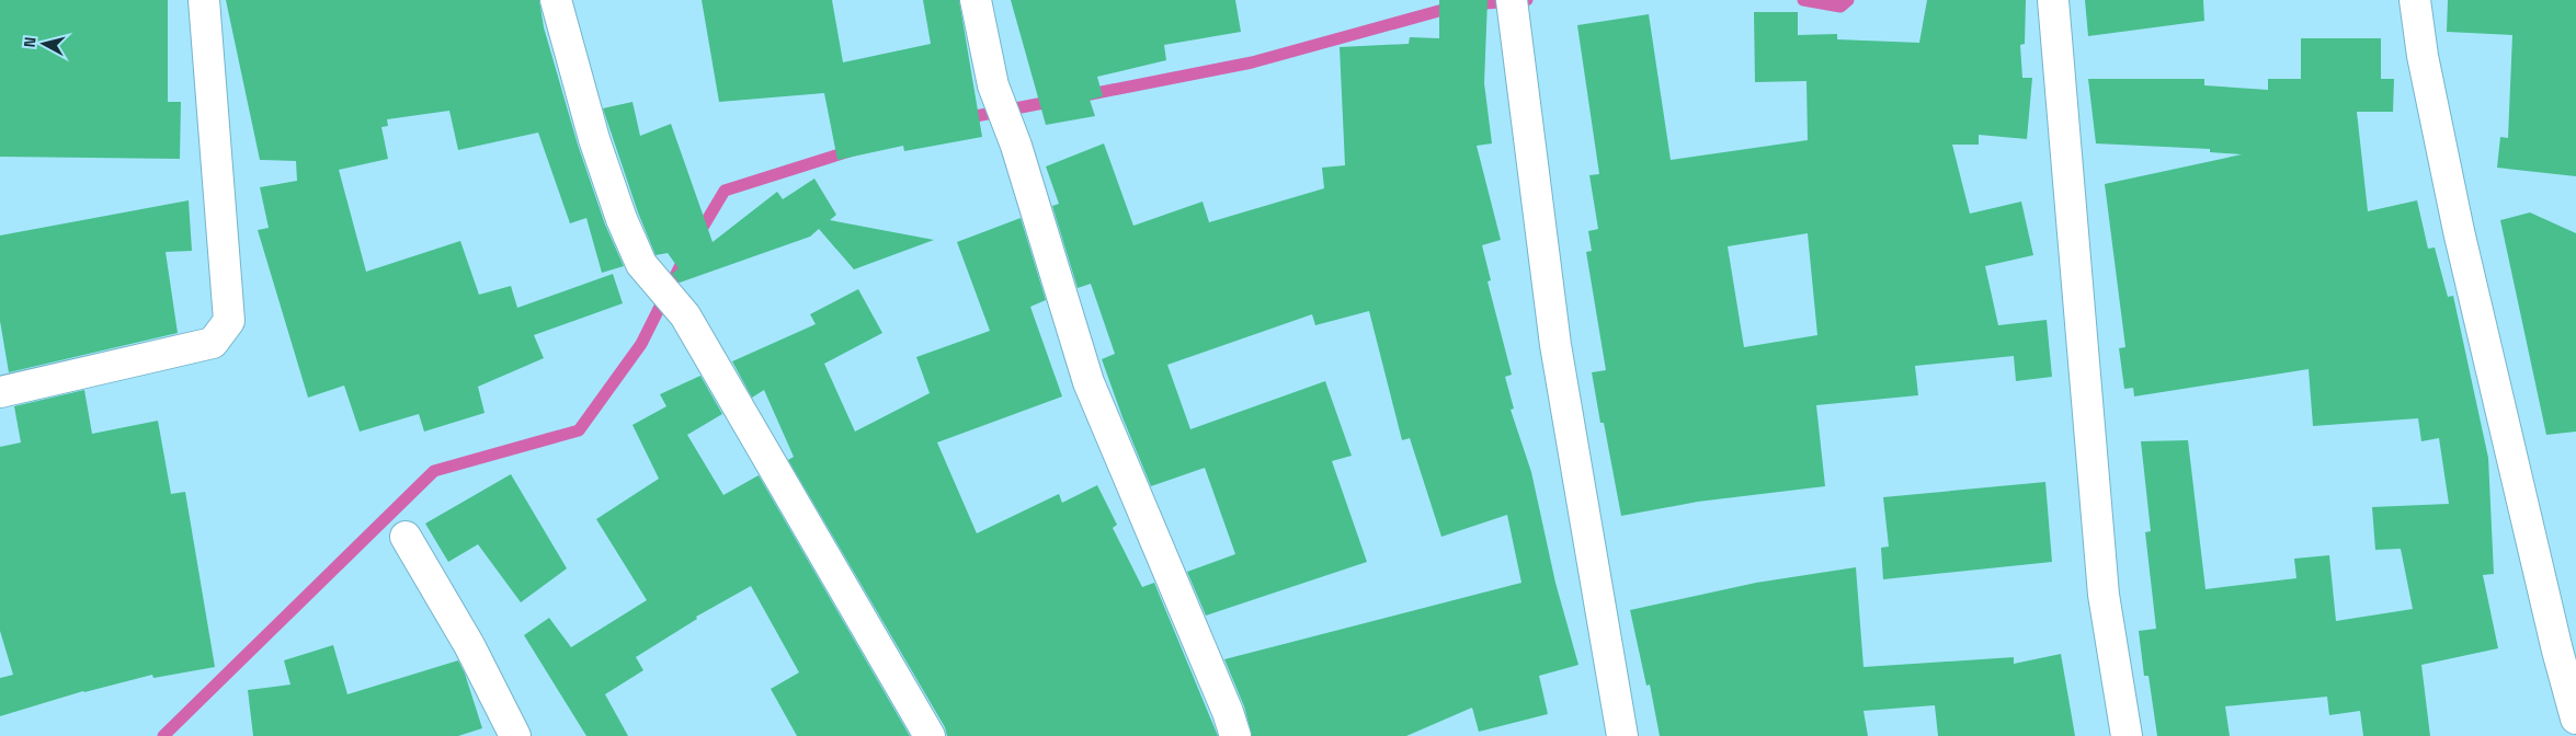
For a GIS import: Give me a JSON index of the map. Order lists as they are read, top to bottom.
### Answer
{
  "north": "left"
}
